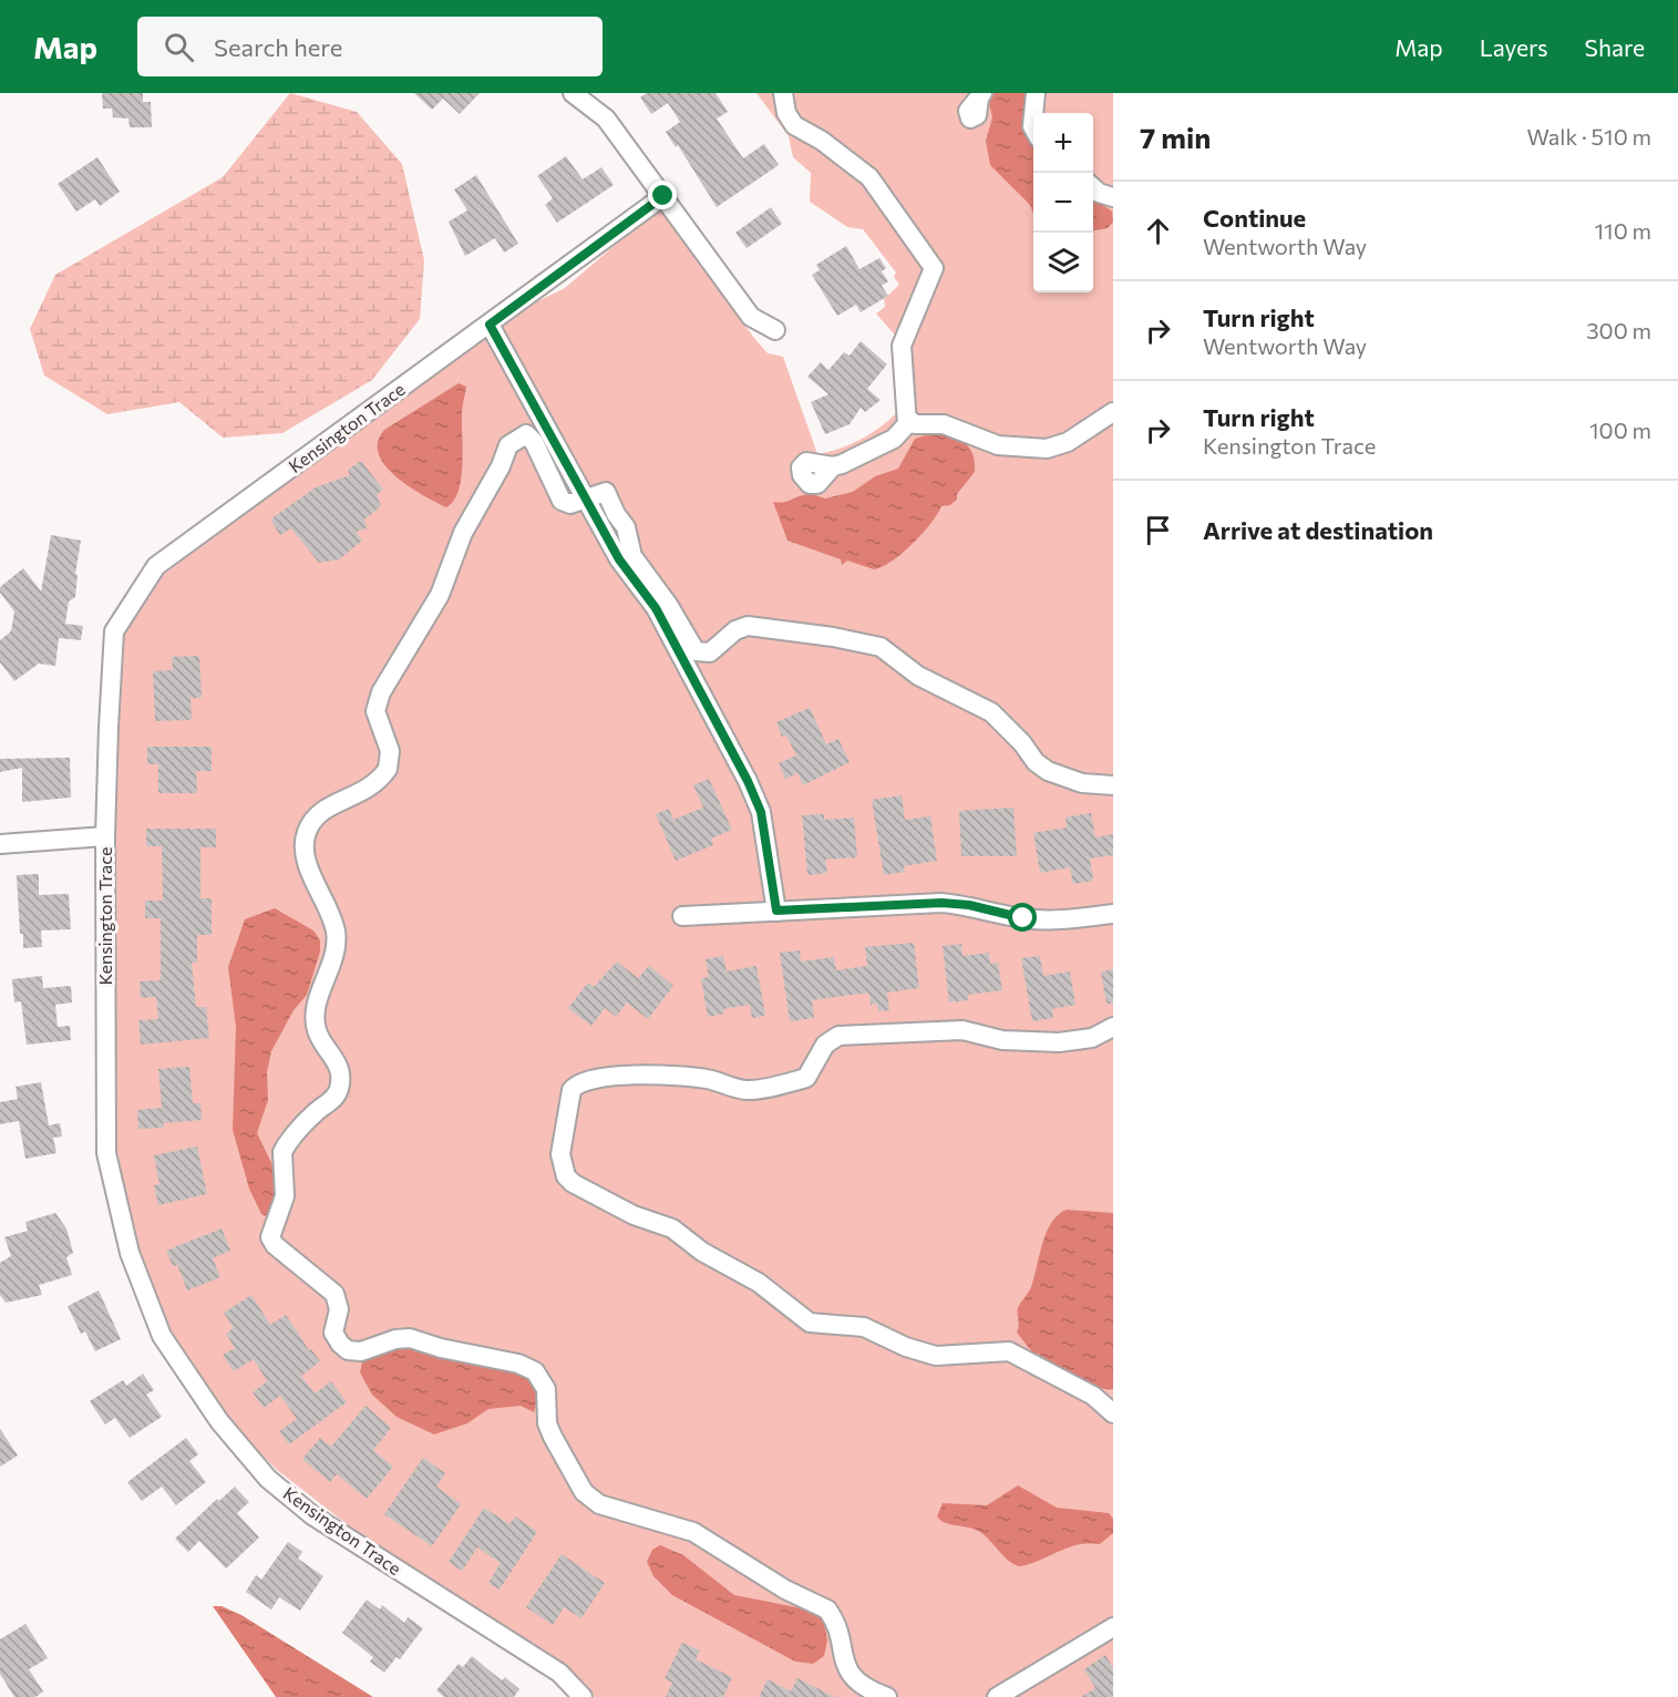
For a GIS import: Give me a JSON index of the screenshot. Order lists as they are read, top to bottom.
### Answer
{
  "streets": {
    "street": ["Kensington Trace"]
  },
  "page": {
    "header": "Map",
    "search": "Search here",
    "nav": ["Map", "Layers", "Share"],
    "heading": ["7 min", "Walk · 510 m"],
    "map_buttons": ["+", "−"],
    "list": [
      ["Continue", "Wentworth Way", "110 m"],
      ["Turn right", "Wentworth Way", "300 m"],
      ["Turn right", "Kensington Trace", "100 m"],
      "Arrive at destination"
    ]
  }
}
